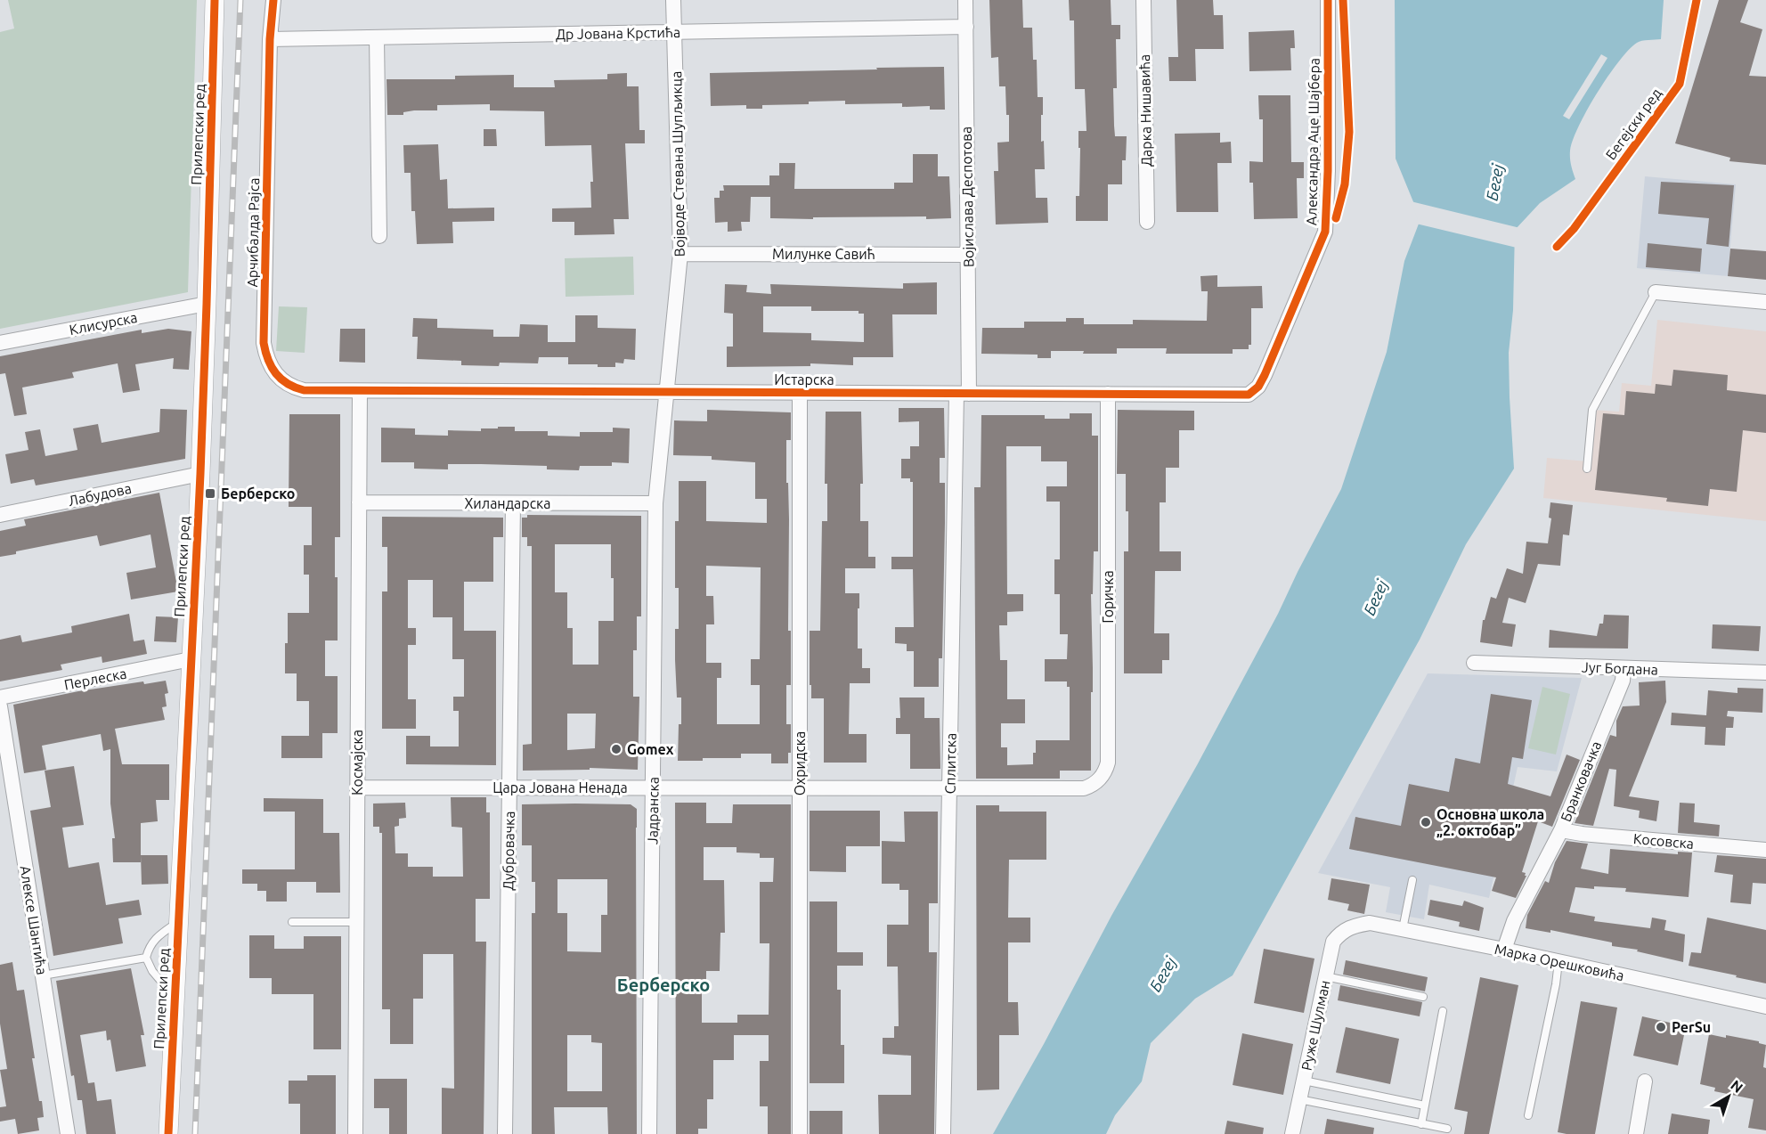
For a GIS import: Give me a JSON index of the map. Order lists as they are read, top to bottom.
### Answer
{
  "streets": {
    "street": [
      "Др Јована Крстића",
      "Дарка Нишавића",
      "Прилепски ред",
      "Александра Аце Шајбера",
      "Војводе Стевана Шупљикца",
      "Војислава Деспотова",
      "Арчибалда Рајса",
      "Милунке Савић",
      "Клисурска",
      "Истарска",
      "Лабудова",
      "Хиландарска",
      "Горичка",
      "Југ Богдана",
      "Перлеска",
      "Космајска",
      "Охридска",
      "Сплитска",
      "Бранковачка",
      "Цара Јована Ненада",
      "Јадранска",
      "Косовска",
      "Дубровачка",
      "Алексе Шантића",
      "Марка Орешковића",
      "Руже Шулман"
    ],
    "cycle path": ["Бегејски ред"]
  },
  "crossings": [
    ["Др Јована Крстића", "Војводе Стевана Шупљикца"],
    ["Др Јована Крстића", "Војислава Деспотова"],
    ["Др Јована Крстића", "Арчибалда Рајса"],
    ["Прилепски ред", "Клисурска"],
    ["Прилепски ред", "Лабудова"],
    ["Прилепски ред", "Перлеска"],
    ["Прилепски ред", "Алексе Шантића"],
    ["Александра Аце Шајбера", "Истарска"],
    ["Војводе Стевана Шупљикца", "Милунке Савић"],
    ["Војводе Стевана Шупљикца", "Истарска"],
    ["Војводе Стевана Шупљикца", "Јадранска"],
    ["Војислава Деспотова", "Милунке Савић"],
    ["Војислава Деспотова", "Истарска"],
    ["Војислава Деспотова", "Сплитска"],
    ["Арчибалда Рајса", "Истарска"],
    ["Арчибалда Рајса", "Космајска"],
    ["Истарска", "Горичка"],
    ["Истарска", "Космајска"],
    ["Истарска", "Охридска"],
    ["Истарска", "Сплитска"],
    ["Истарска", "Јадранска"],
    ["Хиландарска", "Космајска"],
    ["Хиландарска", "Јадранска"],
    ["Хиландарска", "Дубровачка"],
    ["Горичка", "Цара Јована Ненада"],
    ["Југ Богдана", "Бранковачка"],
    ["Космајска", "Цара Јована Ненада"],
    ["Охридска", "Цара Јована Ненада"],
    ["Сплитска", "Цара Јована Ненада"],
    ["Бранковачка", "Косовска"],
    ["Бранковачка", "Марка Орешковића"],
    ["Цара Јована Ненада", "Јадранска"],
    ["Цара Јована Ненада", "Дубровачка"],
    ["Марка Орешковића", "Руже Шулман"]
  ],
  "districts": ["Берберско"],
  "water": ["Бегеј"],
  "places": {
    "transit": ["Берберско"],
    "other": ["Gomex", "Основна школа „2. октобар”", "PerSu"]
  },
  "north": "top right"
}
